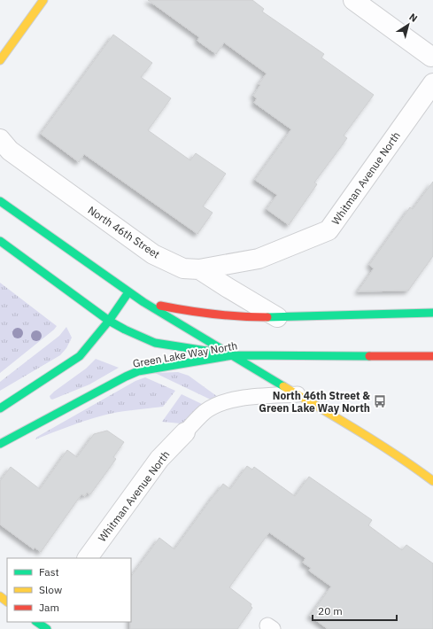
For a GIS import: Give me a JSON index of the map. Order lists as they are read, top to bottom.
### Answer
{
  "streets": {
    "main road": ["Green Lake Way North"],
    "street": ["Whitman Avenue North", "North 46th Street"]
  },
  "crossings": [
    ["Whitman Avenue North", "North 46th Street"]
  ],
  "places": {
    "bus stop": ["North 46th Street & Green Lake Way North"]
  },
  "legend": ["Fast", "Slow", "Jam"],
  "scale_bar": "20 m",
  "north": "top right"
}
